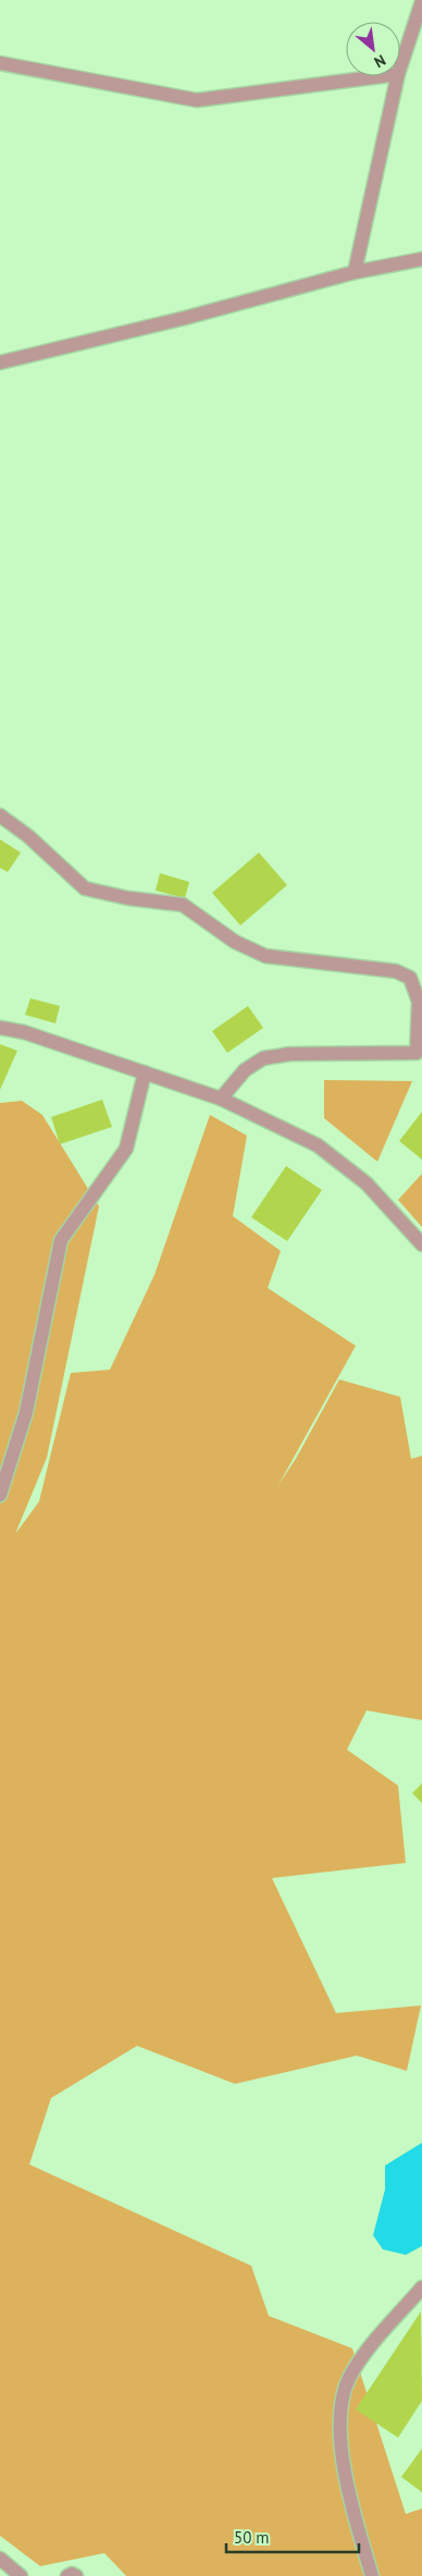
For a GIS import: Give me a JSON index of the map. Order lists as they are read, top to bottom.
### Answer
{
  "scale_bar": "50 m",
  "north": "bottom right"
}
